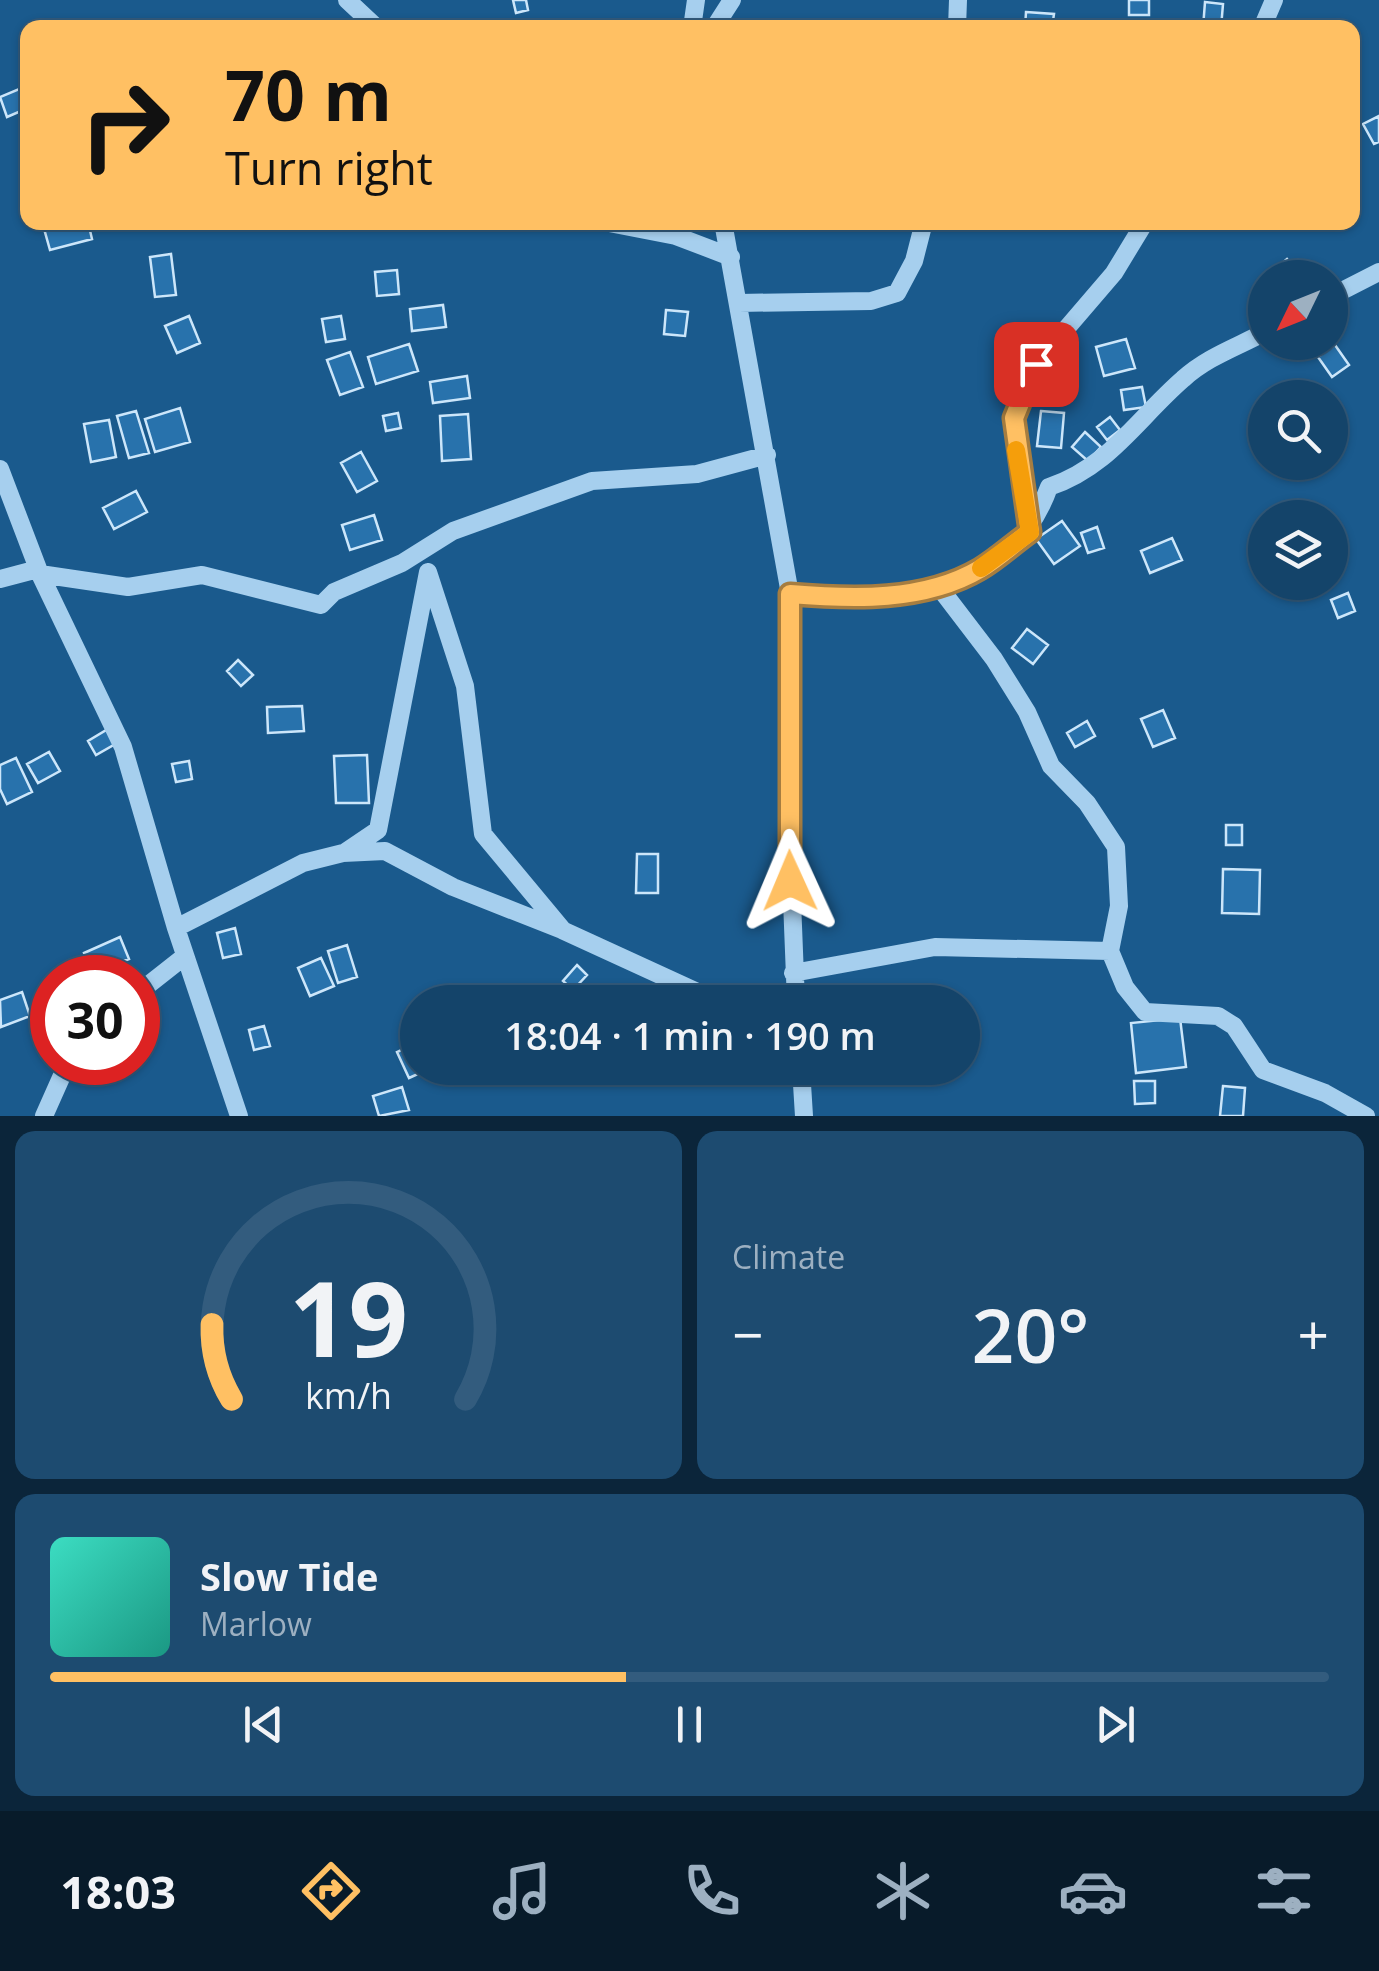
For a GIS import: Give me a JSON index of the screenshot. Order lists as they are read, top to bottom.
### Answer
{
  "north": "bottom left",
  "page": {
    "turn": ["70 m", "Turn right"],
    "limit": "30",
    "trip": "18:04 · 1 min · 190 m",
    "tile": "Climate",
    "heat": ["−", "20°", "+"],
    "song": ["Slow Tide", "Marlow"],
    "tabs": "18:03",
    "gauge": ["19", "km/h"]
  }
}
